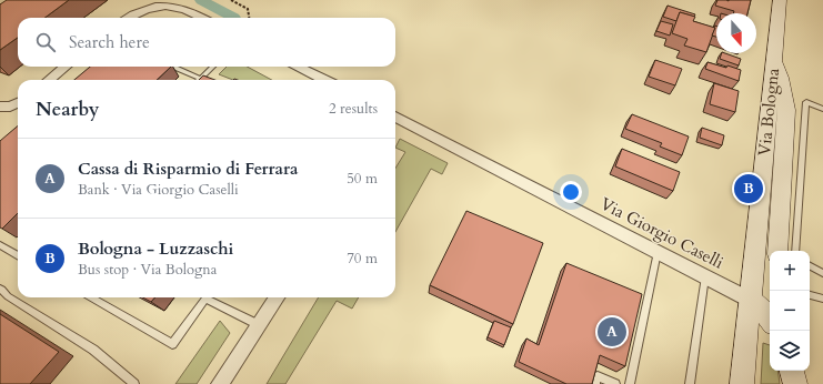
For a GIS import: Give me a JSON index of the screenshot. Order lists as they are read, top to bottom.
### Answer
{
  "streets": {
    "main road": ["Via Bologna"],
    "street": ["Via Giorgio Caselli"]
  },
  "crossings": [
    ["Via Bologna", "Via Giorgio Caselli"]
  ],
  "north": "bottom",
  "page": {
    "search": "Search here",
    "heading": ["Nearby", "2 results"],
    "list": [
      {
        "mark": "A",
        "name": "Cassa di Risparmio di Ferrara",
        "note": "Bank · Via Giorgio Caselli",
        "value": "50 m"
      },
      {
        "mark": "B",
        "name": "Bologna - Luzzaschi",
        "note": "Bus stop · Via Bologna",
        "value": "70 m"
      }
    ],
    "pins": ["B", "A"],
    "map_buttons": ["+", "−"]
  }
}
